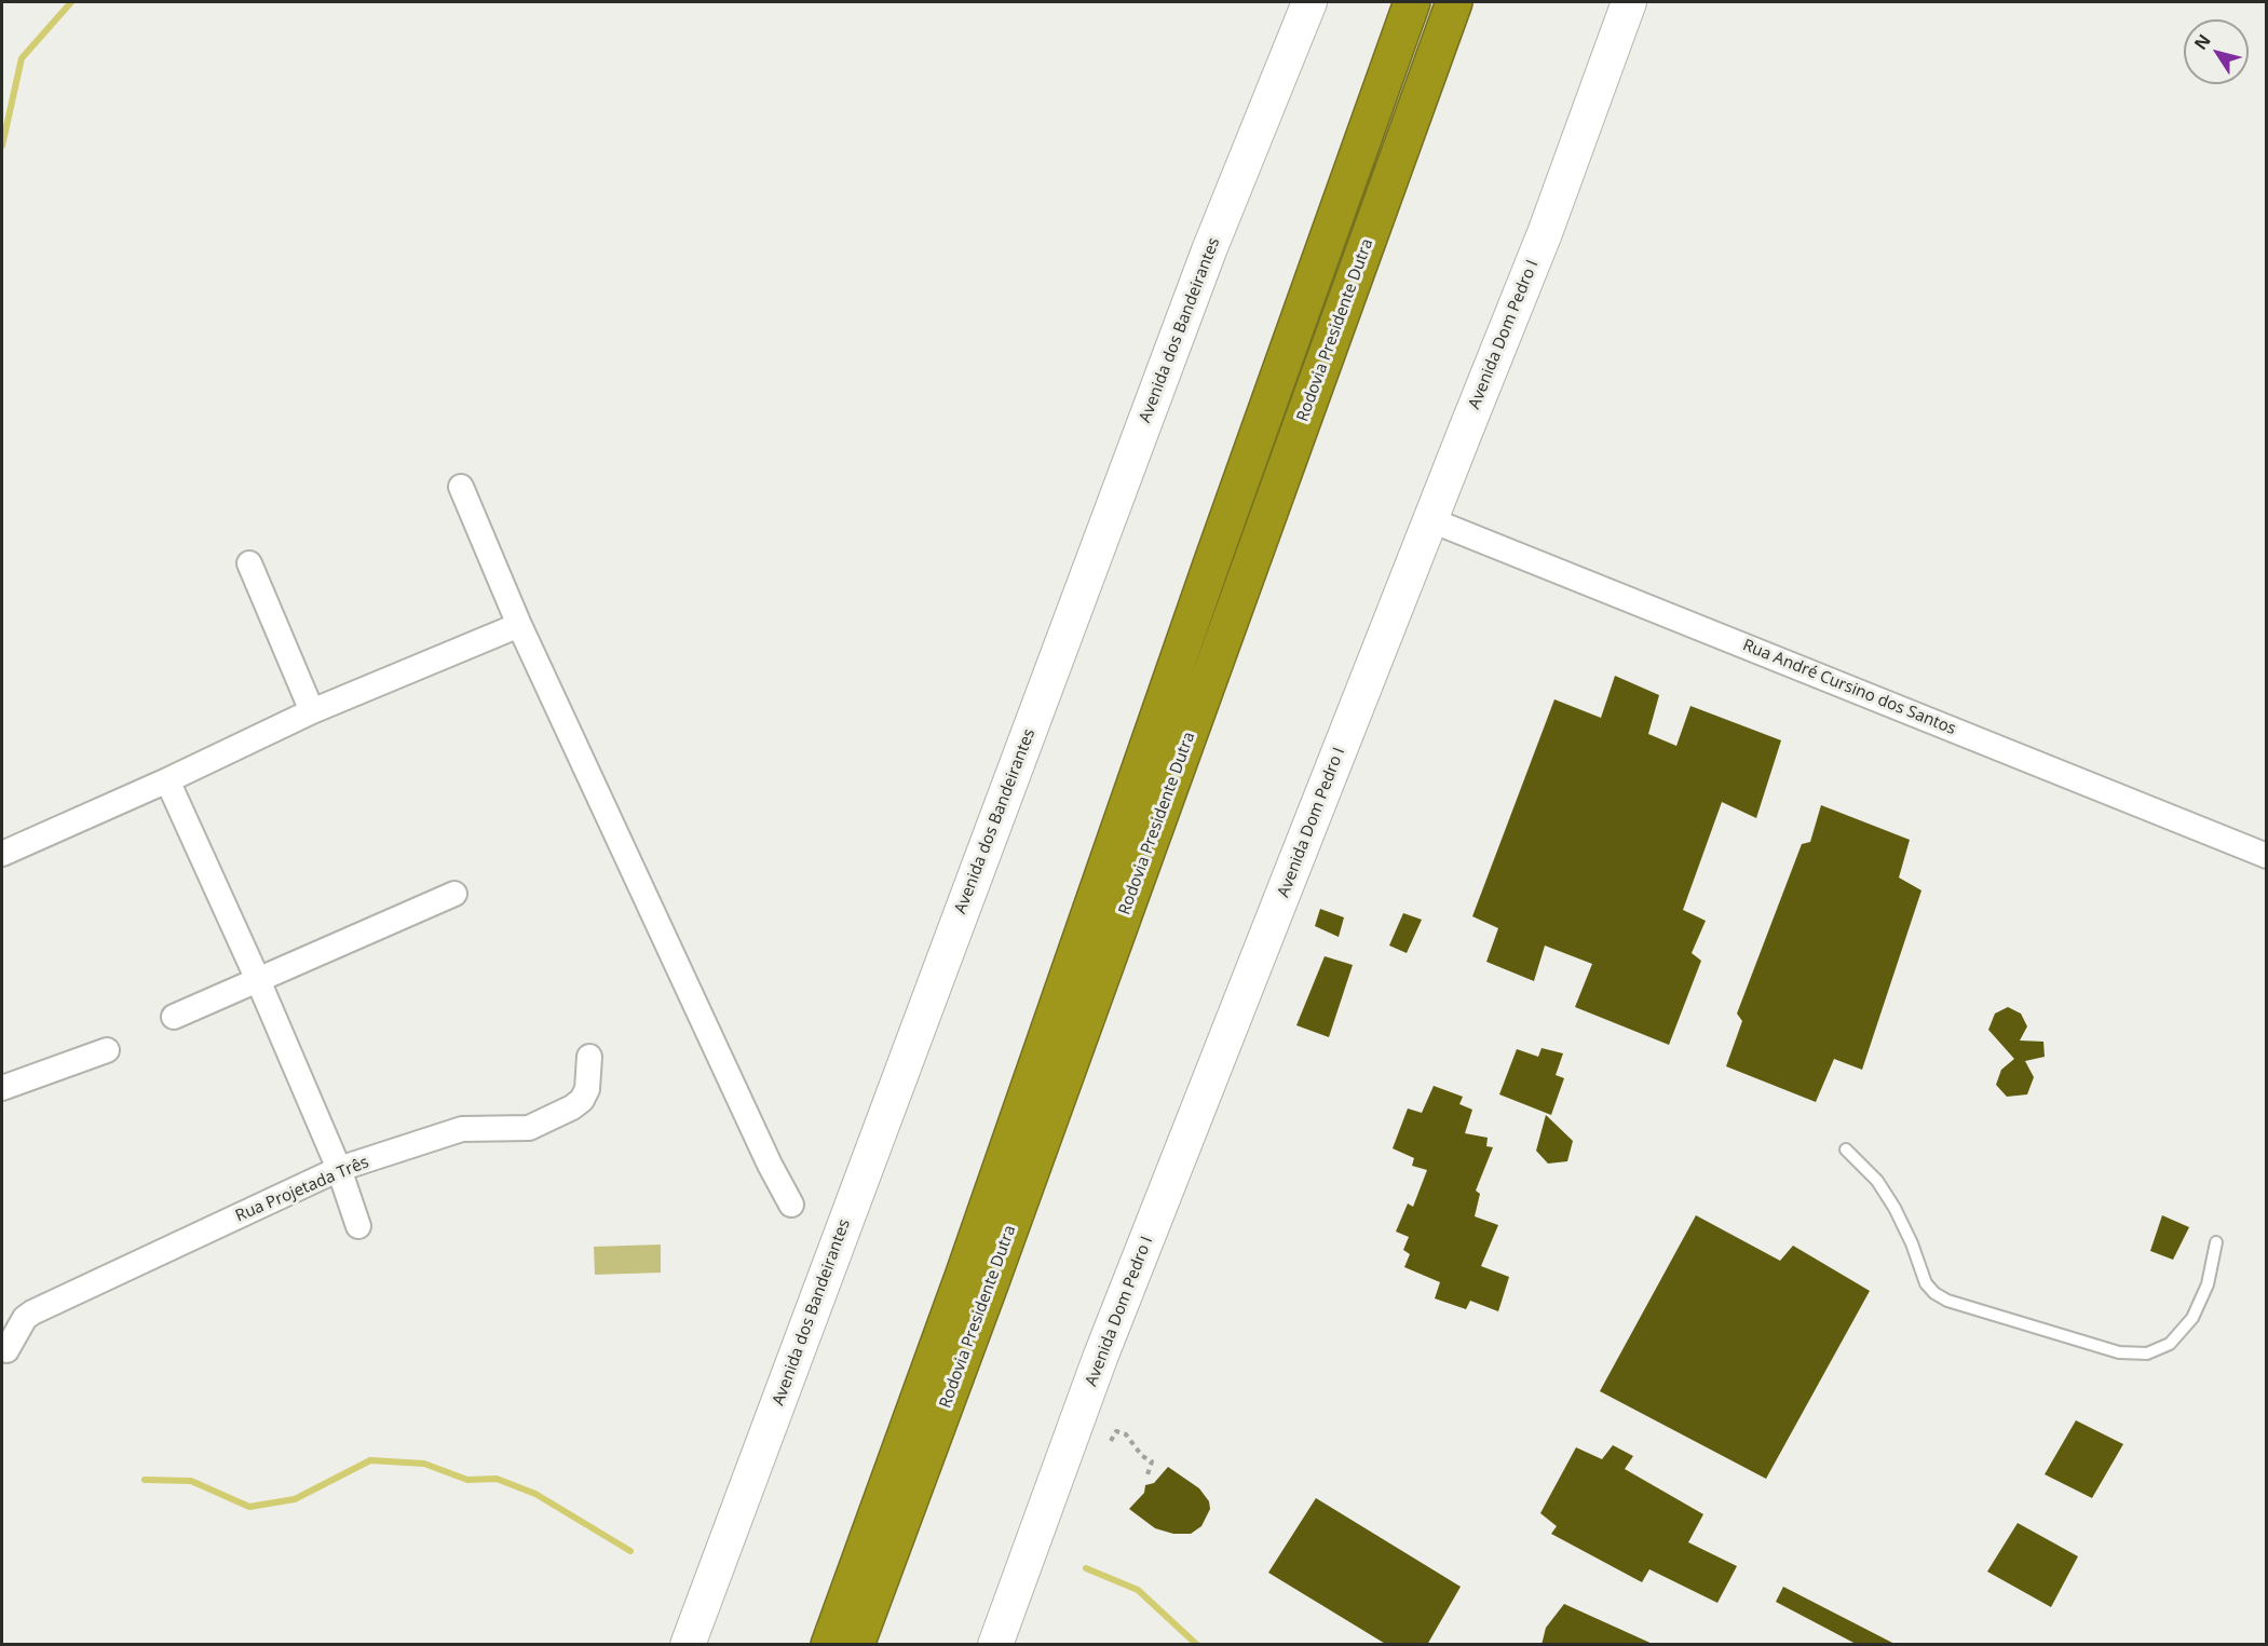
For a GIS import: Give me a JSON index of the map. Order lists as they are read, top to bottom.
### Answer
{
  "streets": {
    "highway": ["Rodovia Presidente Dutra"],
    "main road": ["Avenida dos Bandeirantes", "Avenida Dom Pedro I"],
    "street": ["Rua André Cursino dos Santos", "Rua Projetada Três"]
  },
  "crossings": [
    ["Avenida Dom Pedro I", "Rua André Cursino dos Santos"]
  ],
  "north": "top left"
}
